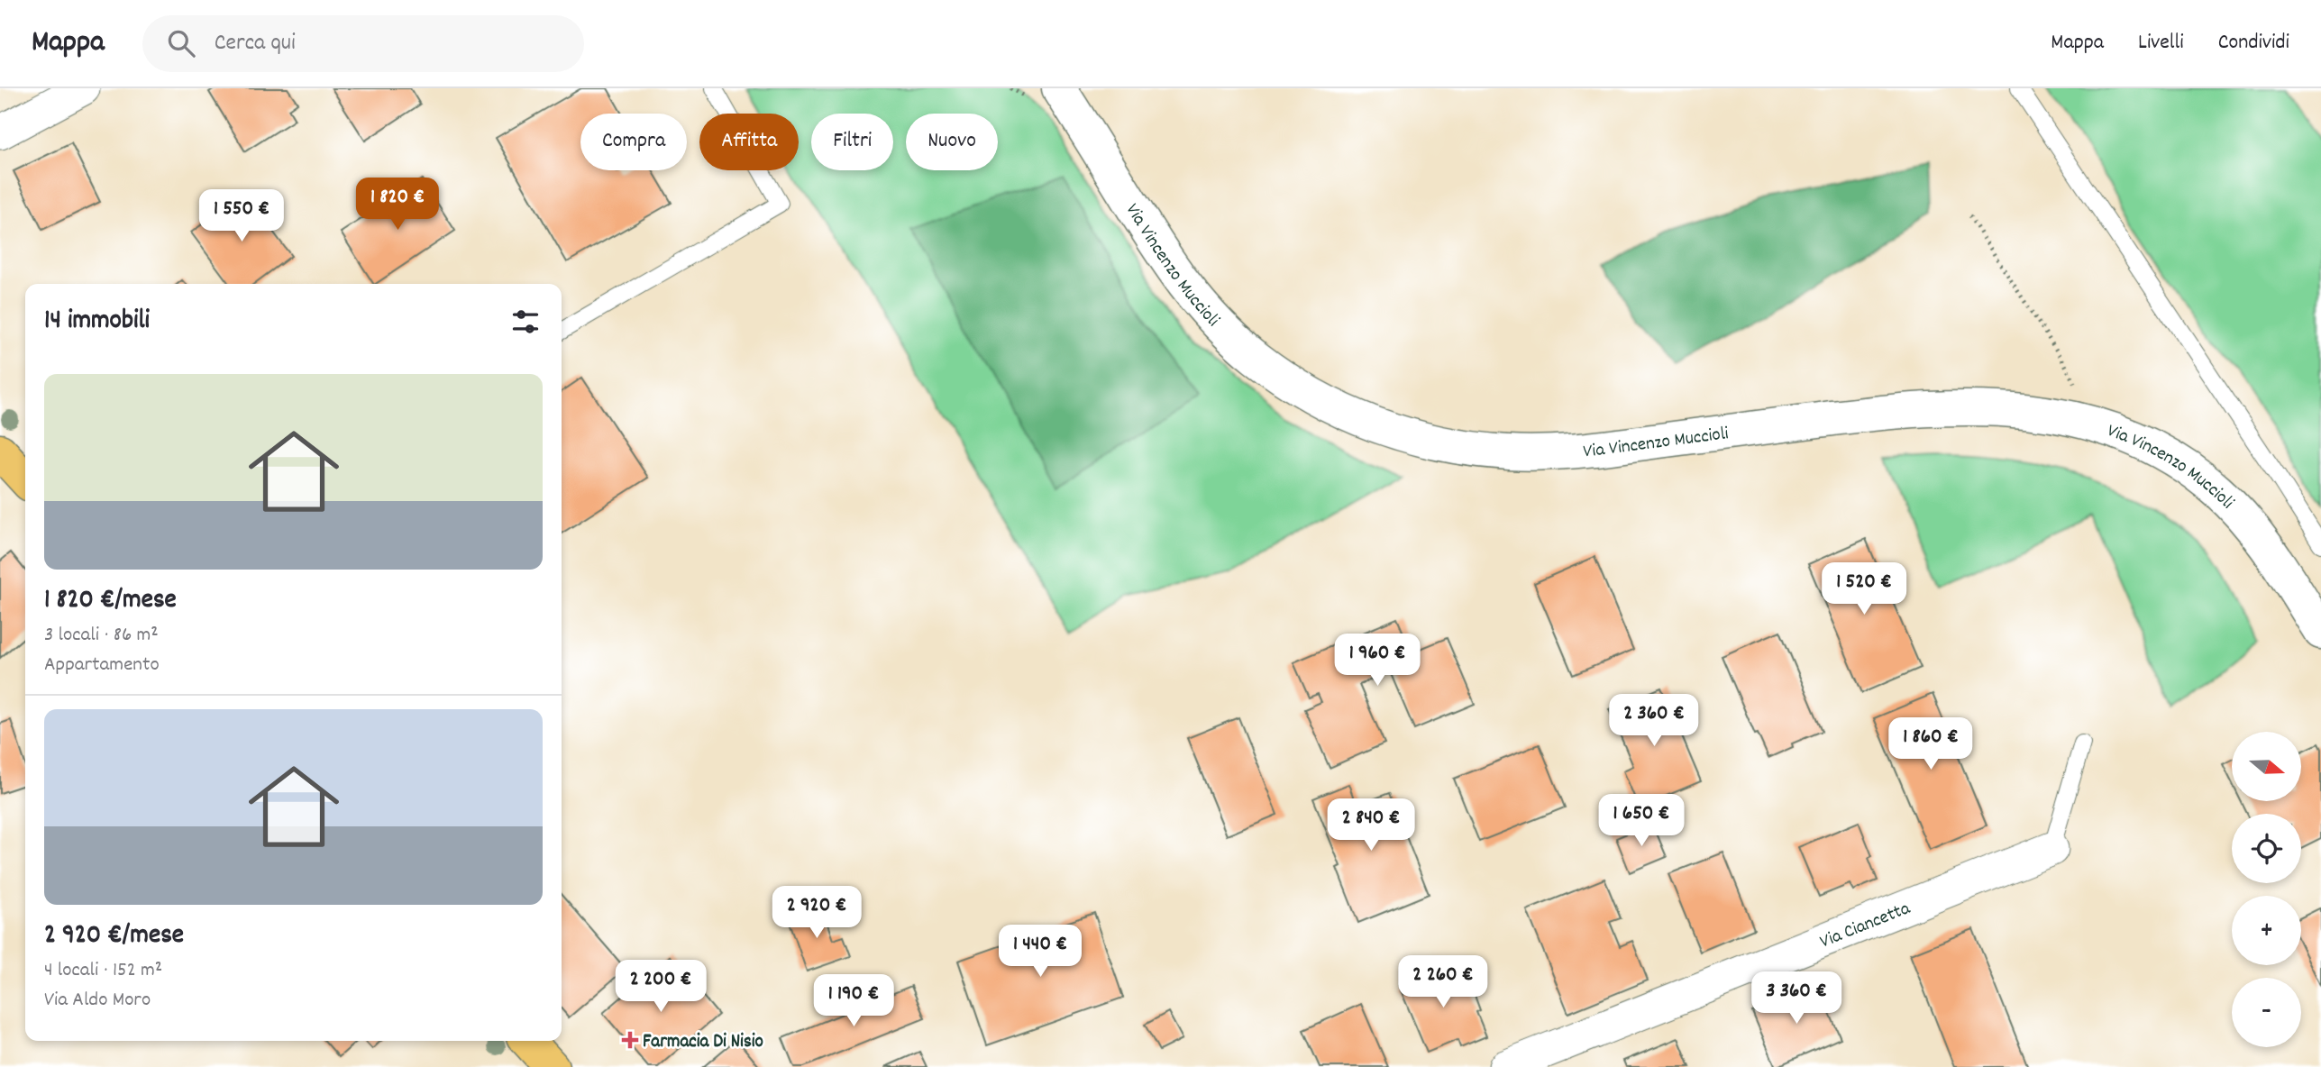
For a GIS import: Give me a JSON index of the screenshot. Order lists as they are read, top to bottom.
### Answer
{
  "streets": {
    "street": ["Via Vincenzo Muccioli", "Via Ciancetta"]
  },
  "places": {
    "health": ["Farmacia Di Nisio"]
  },
  "north": "right",
  "page": {
    "header": "Mappa",
    "search": "Cerca qui",
    "nav": ["Mappa", "Livelli", "Condividi"],
    "chip": [
      "Compra",
      "Affitta",
      "Filtri",
      "Nuovo"
    ],
    "price": [
      "1 820 €",
      "1 550 €",
      "1 520 €",
      "1 960 €",
      "2 360 €",
      "1 860 €",
      "1 650 €",
      "2 840 €",
      "2 920 €",
      "1 440 €",
      "2 260 €",
      "2 200 €",
      "3 360 €",
      "1 190 €"
    ],
    "heading": "14 immobili",
    "list": [
      {
        "name": "1 820 €/mese",
        "note": "3 locali · 86 m² · Appartamento"
      },
      {
        "name": "2 920 €/mese",
        "note": "4 locali · 152 m² · Via Aldo Moro"
      }
    ],
    "map_buttons": ["+", "−"]
  }
}
